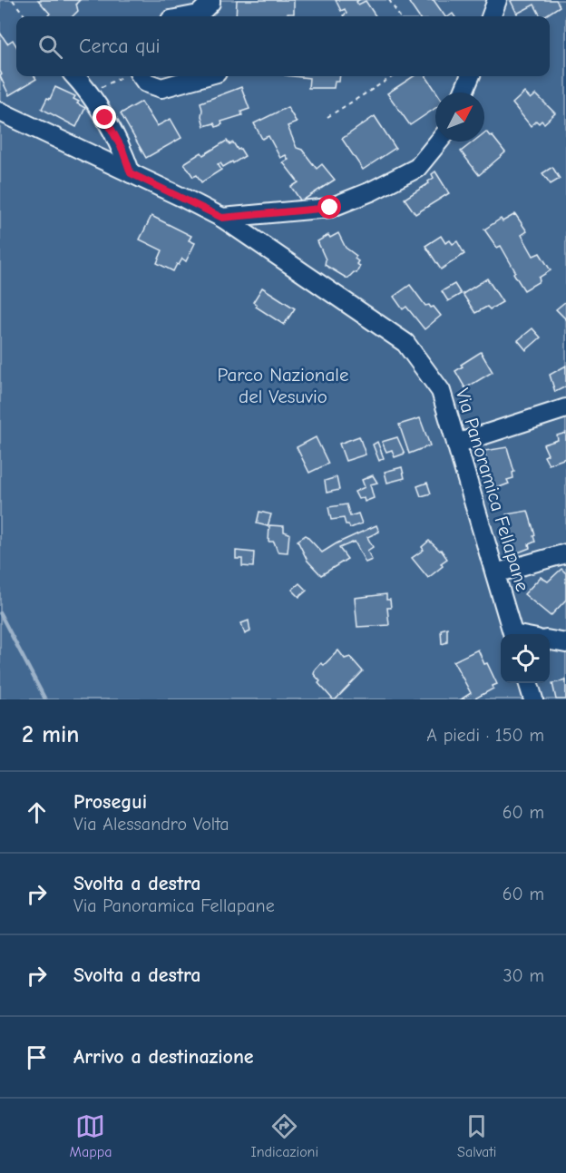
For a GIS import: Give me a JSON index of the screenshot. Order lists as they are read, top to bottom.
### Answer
{
  "streets": {
    "street": ["Via Panoramica Fellapane"]
  },
  "parks": ["Parco Nazionale del Vesuvio"],
  "north": "top right",
  "page": {
    "search": "Cerca qui",
    "heading": ["2 min", "A piedi · 150 m"],
    "list": [
      ["Prosegui", "Via Alessandro Volta", "60 m"],
      ["Svolta a destra", "Via Panoramica Fellapane", "60 m"],
      ["Svolta a destra", "30 m"],
      "Arrivo a destinazione"
    ],
    "nav": ["Mappa", "Indicazioni", "Salvati"]
  }
}
